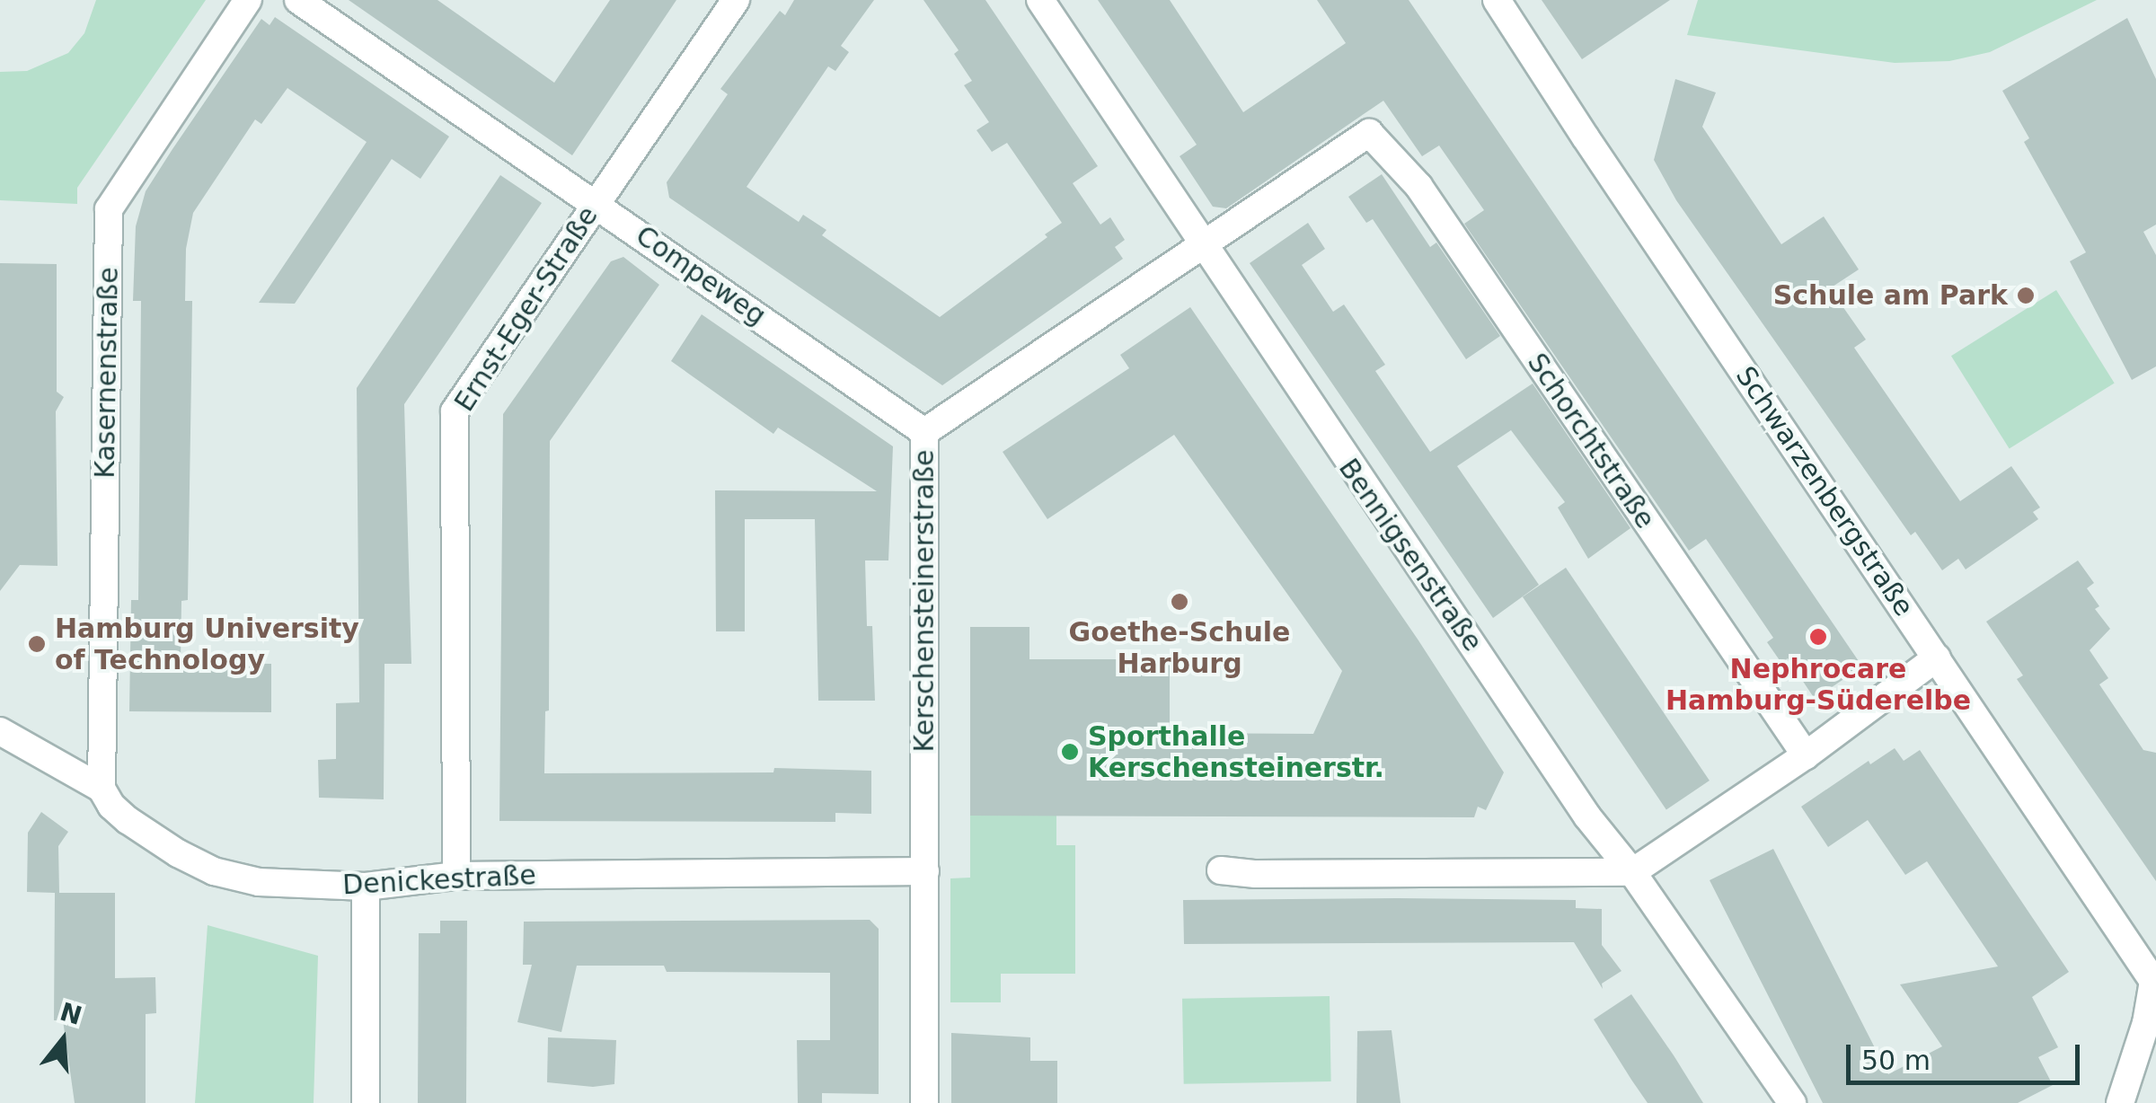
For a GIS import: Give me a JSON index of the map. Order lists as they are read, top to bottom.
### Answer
{
  "streets": {
    "street": [
      "Compeweg",
      "Ernst-Eger-Straße",
      "Kasernenstraße",
      "Schorchtstraße",
      "Schwarzenbergstraße",
      "Bennigsenstraße",
      "Kerschensteinerstraße",
      "Denickestraße"
    ]
  },
  "crossings": [
    ["Compeweg", "Ernst-Eger-Straße"],
    ["Compeweg", "Kerschensteinerstraße"],
    ["Ernst-Eger-Straße", "Denickestraße"],
    ["Kasernenstraße", "Denickestraße"],
    ["Schorchtstraße", "Kerschensteinerstraße"],
    ["Bennigsenstraße", "Kerschensteinerstraße"],
    ["Kerschensteinerstraße", "Denickestraße"]
  ],
  "places": [
    "Schule am Park",
    "Goethe-Schule Harburg",
    "Nephrocare Hamburg-Süderelbe",
    "Hamburg University of Technology",
    "Sporthalle Kerschensteinerstr."
  ],
  "scale_bar": "50 m",
  "north": "top"
}
